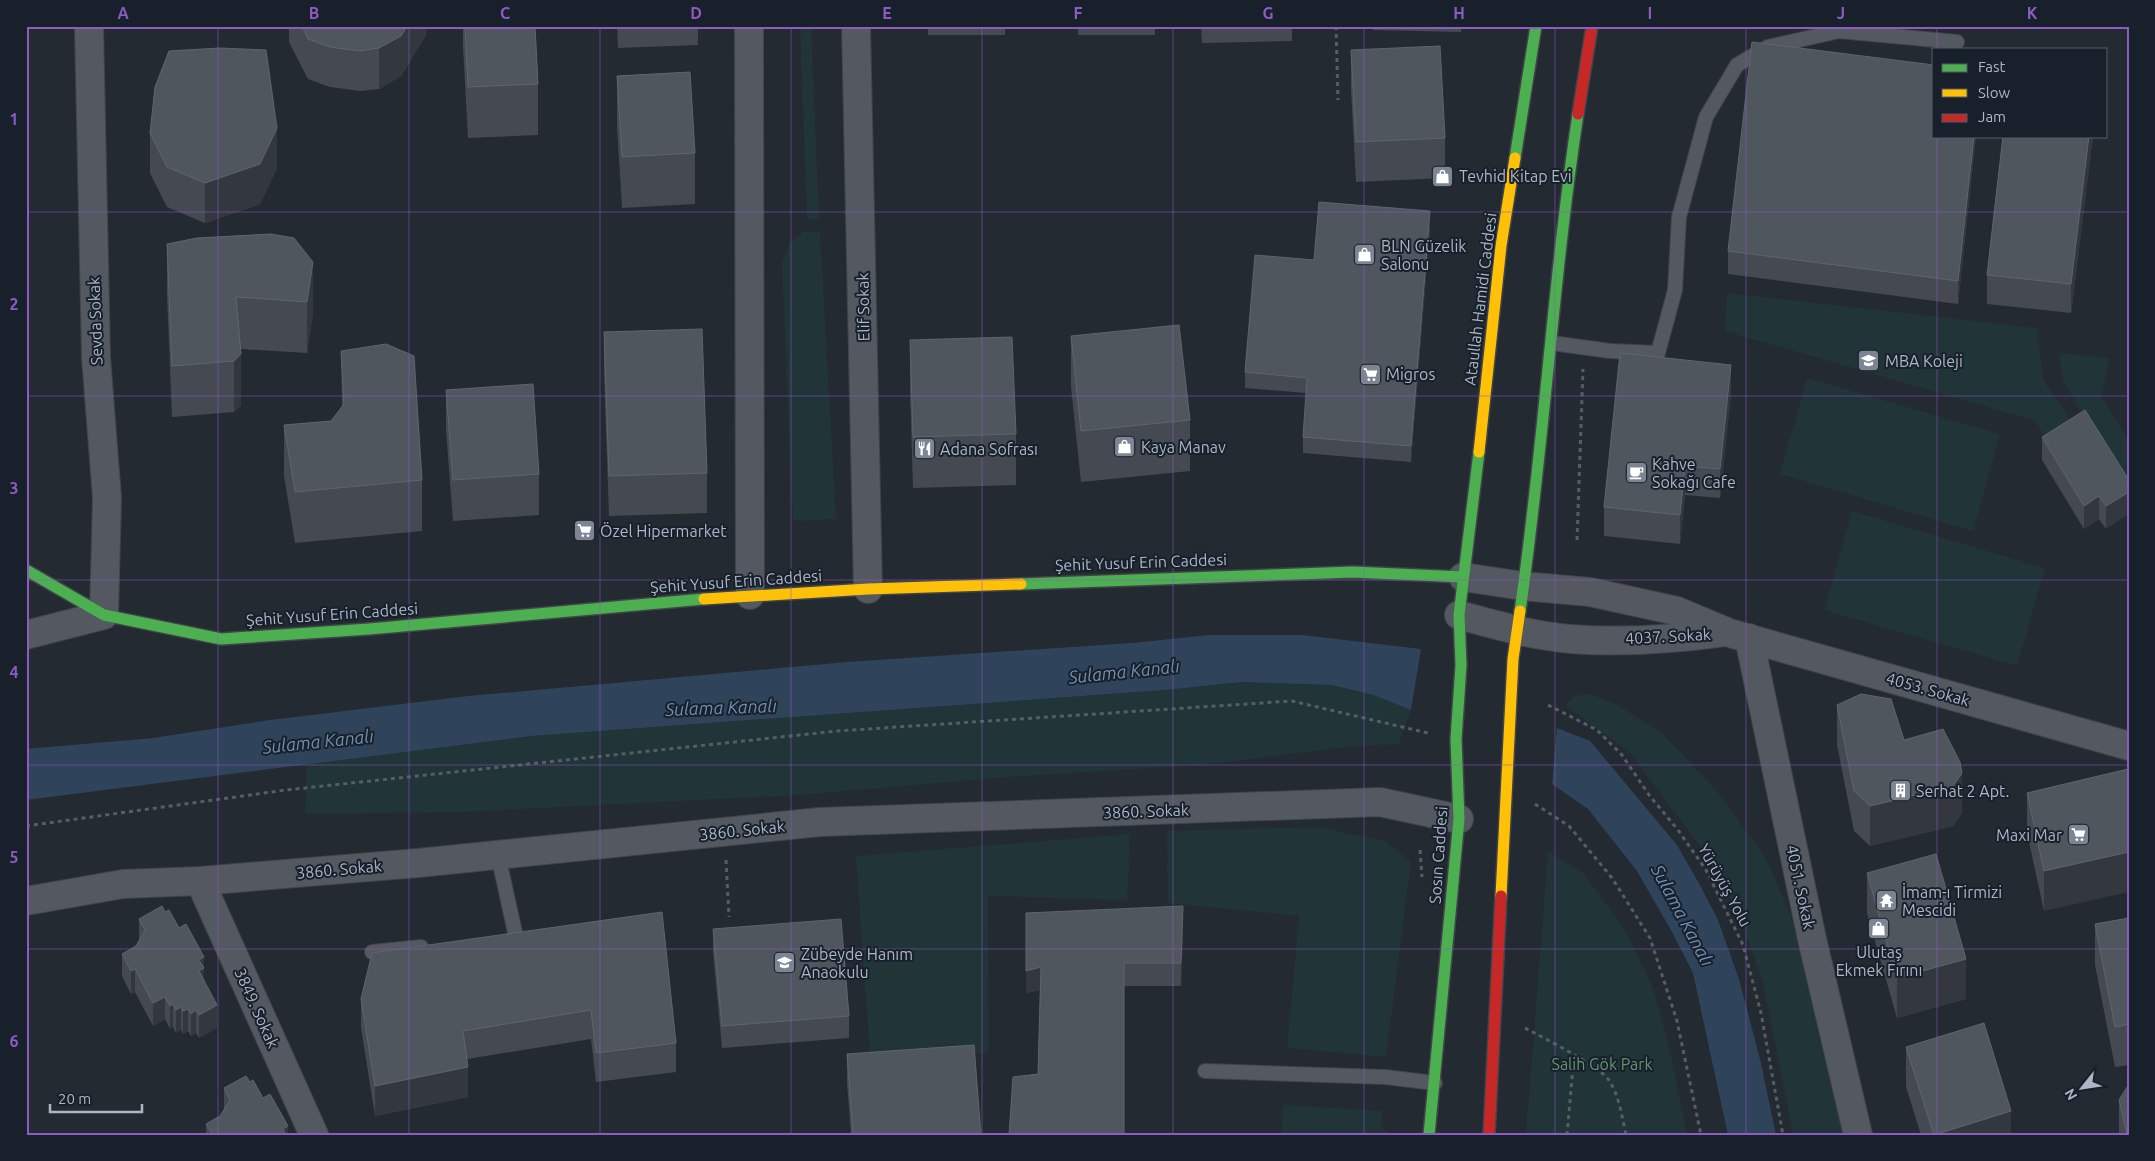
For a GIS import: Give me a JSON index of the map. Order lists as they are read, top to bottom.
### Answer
{
  "streets": {
    "street": [
      "Ataullah Hamidi Caddesi",
      "Elif Sokak",
      "Sevda Sokak",
      "Şehit Yusuf Erin Caddesi",
      "4037. Sokak",
      "4053. Sokak",
      "3860. Sokak",
      "Sosın Caddesi",
      "4051. Sokak",
      "3849. Sokak"
    ],
    "path": ["Yürüyüş Yolu"]
  },
  "crossings": [
    ["Ataullah Hamidi Caddesi", "Şehit Yusuf Erin Caddesi"],
    ["Ataullah Hamidi Caddesi", "4037. Sokak"],
    ["Ataullah Hamidi Caddesi", "Sosın Caddesi"],
    ["Elif Sokak", "Şehit Yusuf Erin Caddesi"],
    ["Sevda Sokak", "Şehit Yusuf Erin Caddesi"],
    ["Şehit Yusuf Erin Caddesi", "4037. Sokak"],
    ["Şehit Yusuf Erin Caddesi", "Sosın Caddesi"],
    ["4037. Sokak", "4053. Sokak"],
    ["4037. Sokak", "Sosın Caddesi"],
    ["4037. Sokak", "4051. Sokak"],
    ["4053. Sokak", "4051. Sokak"],
    ["3860. Sokak", "Sosın Caddesi"],
    ["3860. Sokak", "3849. Sokak"]
  ],
  "water": ["Sulama Kanalı"],
  "parks": ["Salih Gök Park"],
  "places": {
    "shop": [
      "Tevhid Kitap Evi",
      "BLN Güzelik Salonu",
      "Kaya Manav",
      "Ulutaş Ekmek Fırını"
    ],
    "school or university": ["MBA Koleji", "Zübeyde Hanım Anaokulu"],
    "supermarket": ["Migros", "Özel Hipermarket", "Maxi Mar"],
    "restaurant": ["Adana Sofrası"],
    "cafe": ["Kahve Sokağı Cafe"],
    "building": ["Serhat 2 Apt."],
    "temple": ["İmam-ı Tirmizi Mescidi"]
  },
  "legend": ["Fast", "Slow", "Jam"],
  "scale_bar": "20 m",
  "north": "bottom left",
  "grid": {
    "columns": [
      "A",
      "B",
      "C",
      "D",
      "E",
      "F",
      "G",
      "H",
      "I",
      "J",
      "K"
    ],
    "rows": [
      "1",
      "2",
      "3",
      "4",
      "5",
      "6"
    ]
  }
}
